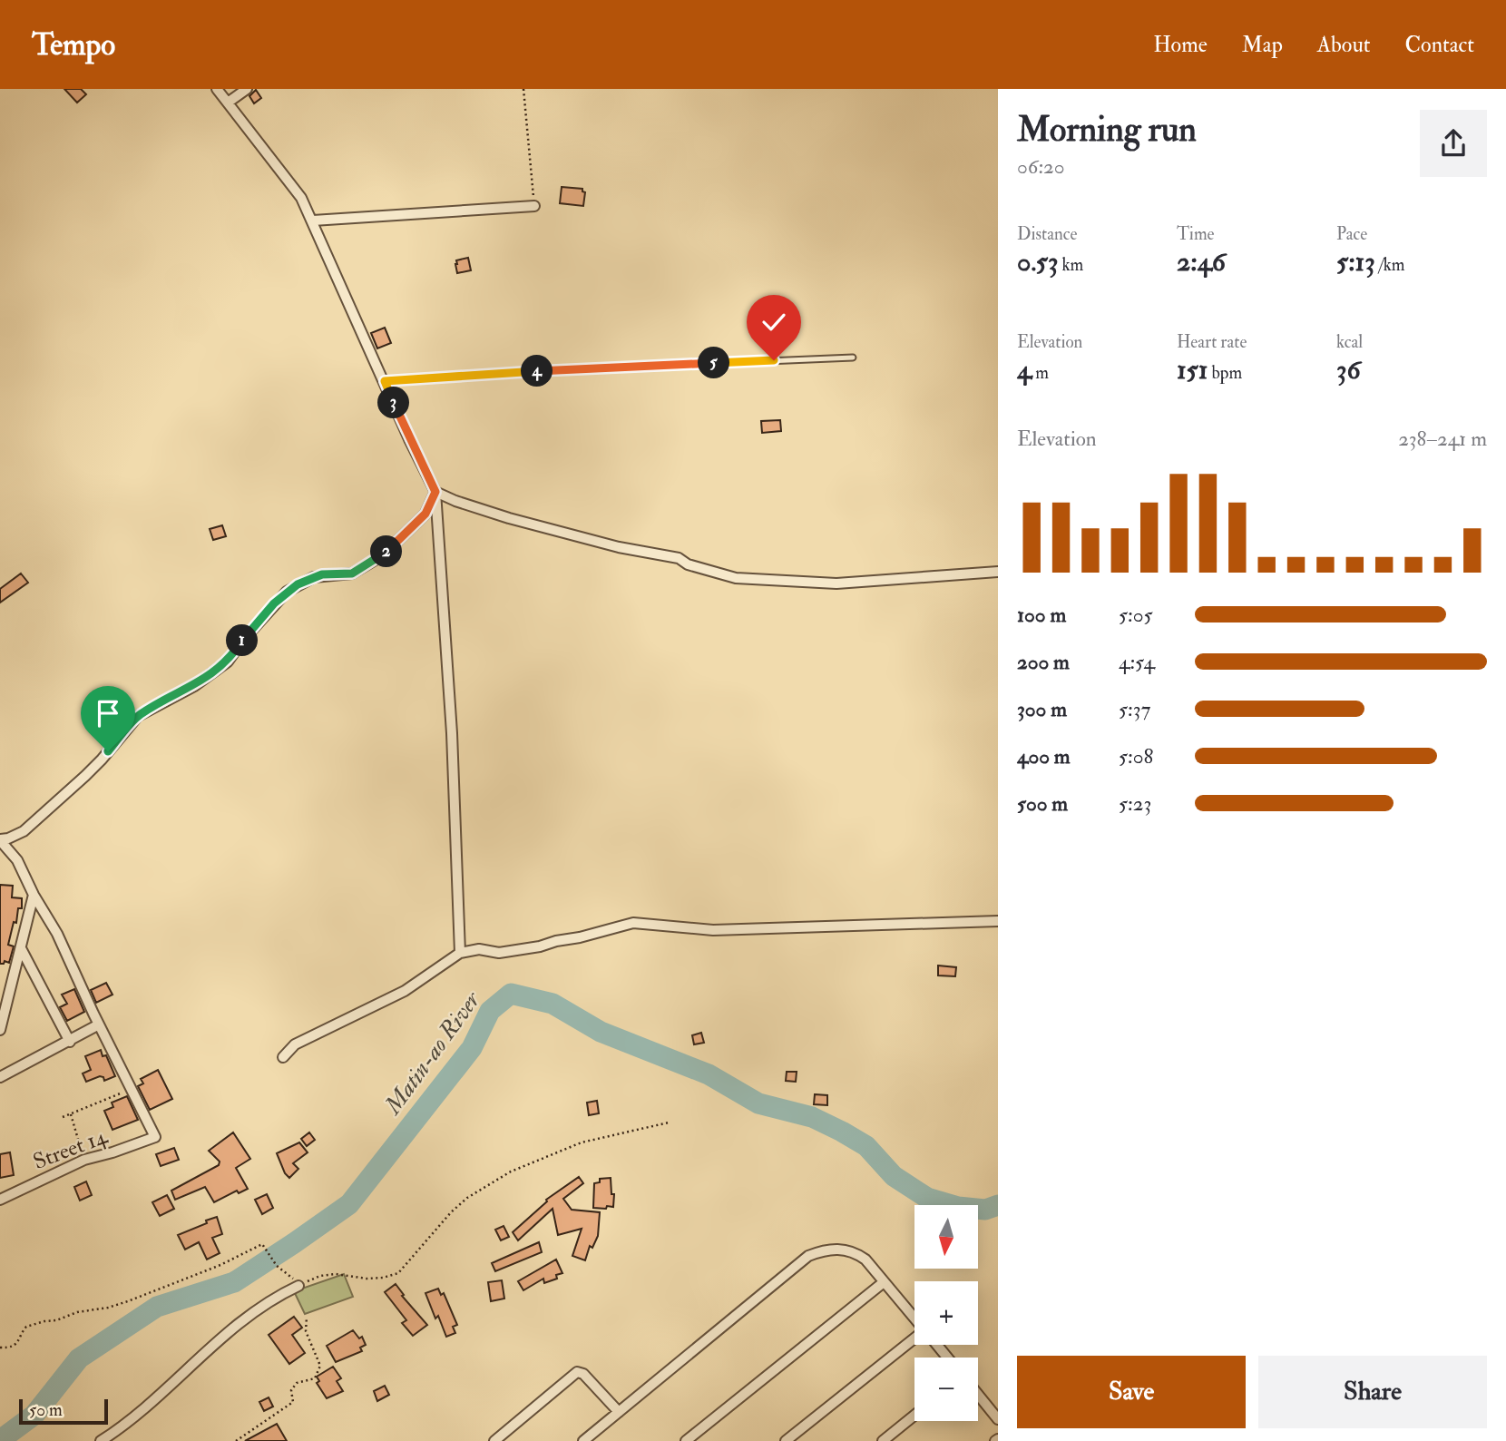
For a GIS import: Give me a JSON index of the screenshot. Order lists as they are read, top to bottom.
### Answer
{
  "streets": {
    "street": ["Street 14"]
  },
  "water": ["Matin-ao River"],
  "scale_bar": "50 m",
  "north": "bottom",
  "page": {
    "header": "Tempo",
    "nav": [
      "Home",
      "Map",
      "About",
      "Contact"
    ],
    "heading": ["Morning run", "06:20"],
    "stats": [
      ["Distance", "0.53 km"],
      ["Time", "2:46"],
      ["Pace", "5:13 /km"],
      ["Elevation", "4 m"],
      ["Heart rate", "151 bpm"],
      ["kcal", "36"]
    ],
    "pins": [
      "5",
      "4",
      "3",
      "2",
      "1"
    ],
    "chart": ["Elevation", "238–241 m"],
    "list": [
      {
        "name": "100 m",
        "note": "5:05"
      },
      {
        "name": "200 m",
        "note": "4:54"
      },
      {
        "name": "300 m",
        "note": "5:37"
      },
      {
        "name": "400 m",
        "note": "5:08"
      },
      {
        "name": "500 m",
        "note": "5:23"
      }
    ],
    "map_buttons": ["+", "−"],
    "buttons": ["Save", "Share"],
    "scale": "50 m"
  }
}
